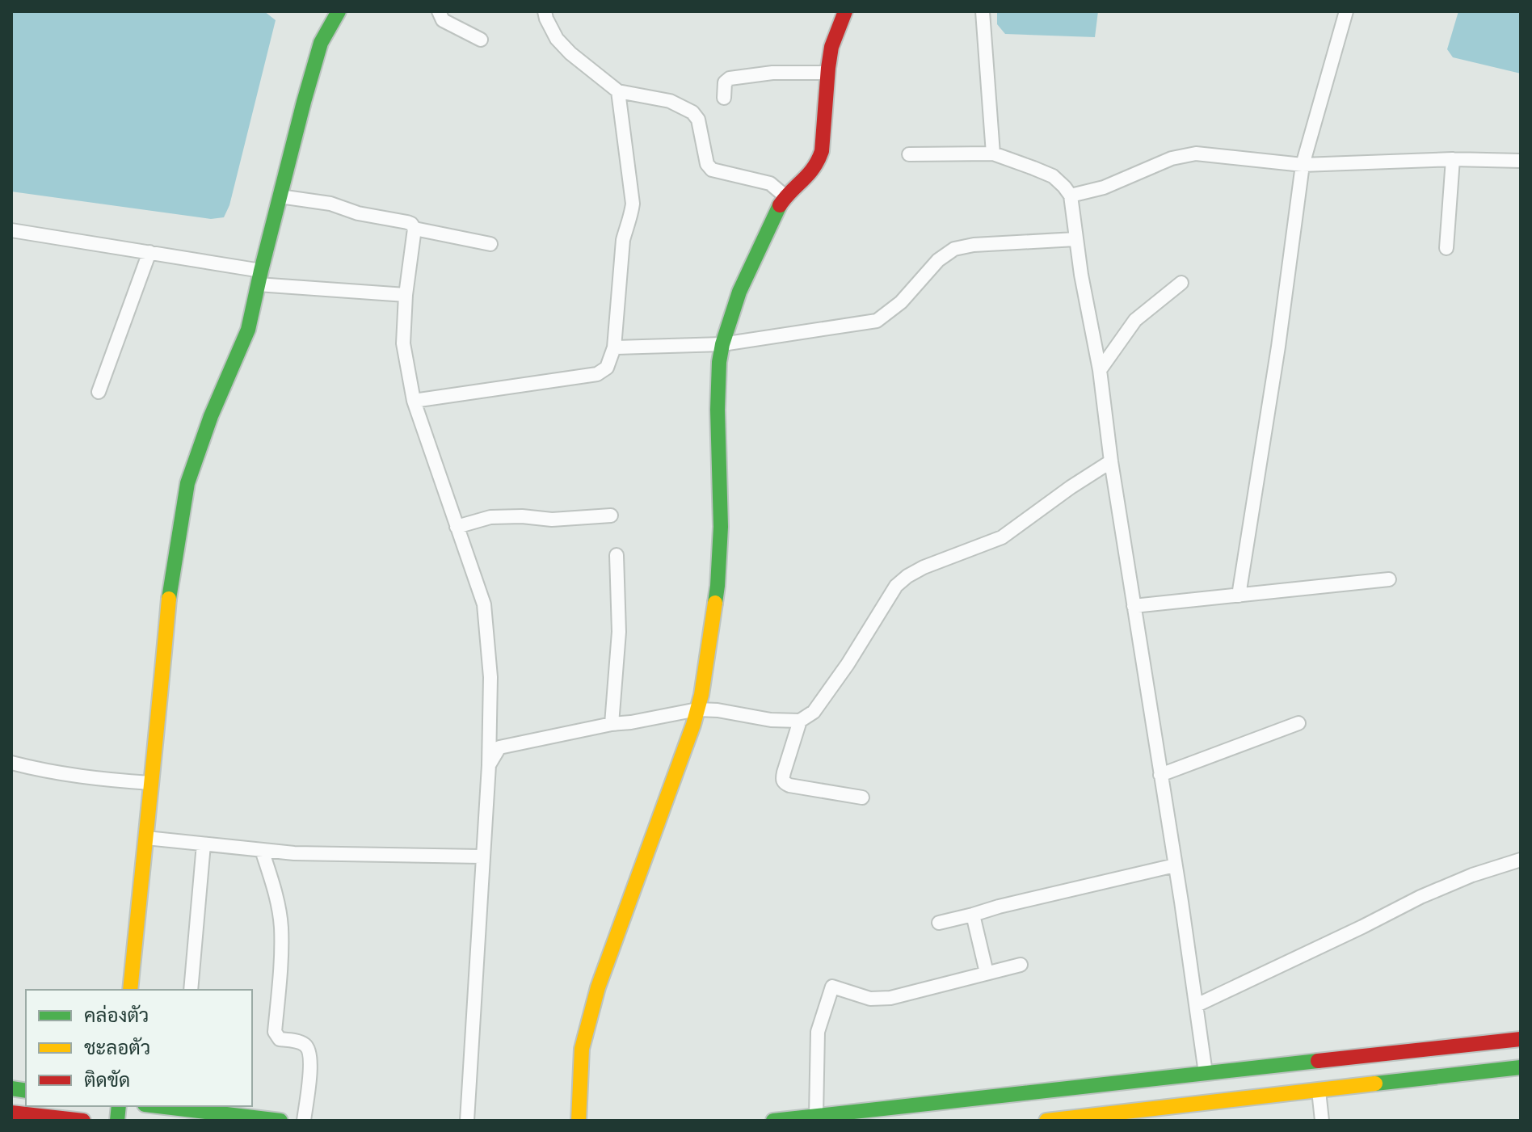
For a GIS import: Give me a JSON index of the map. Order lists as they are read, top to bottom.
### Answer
{
  "legend": ["คล่องตัว", "ชะลอตัว", "ติดขัด"]
}
